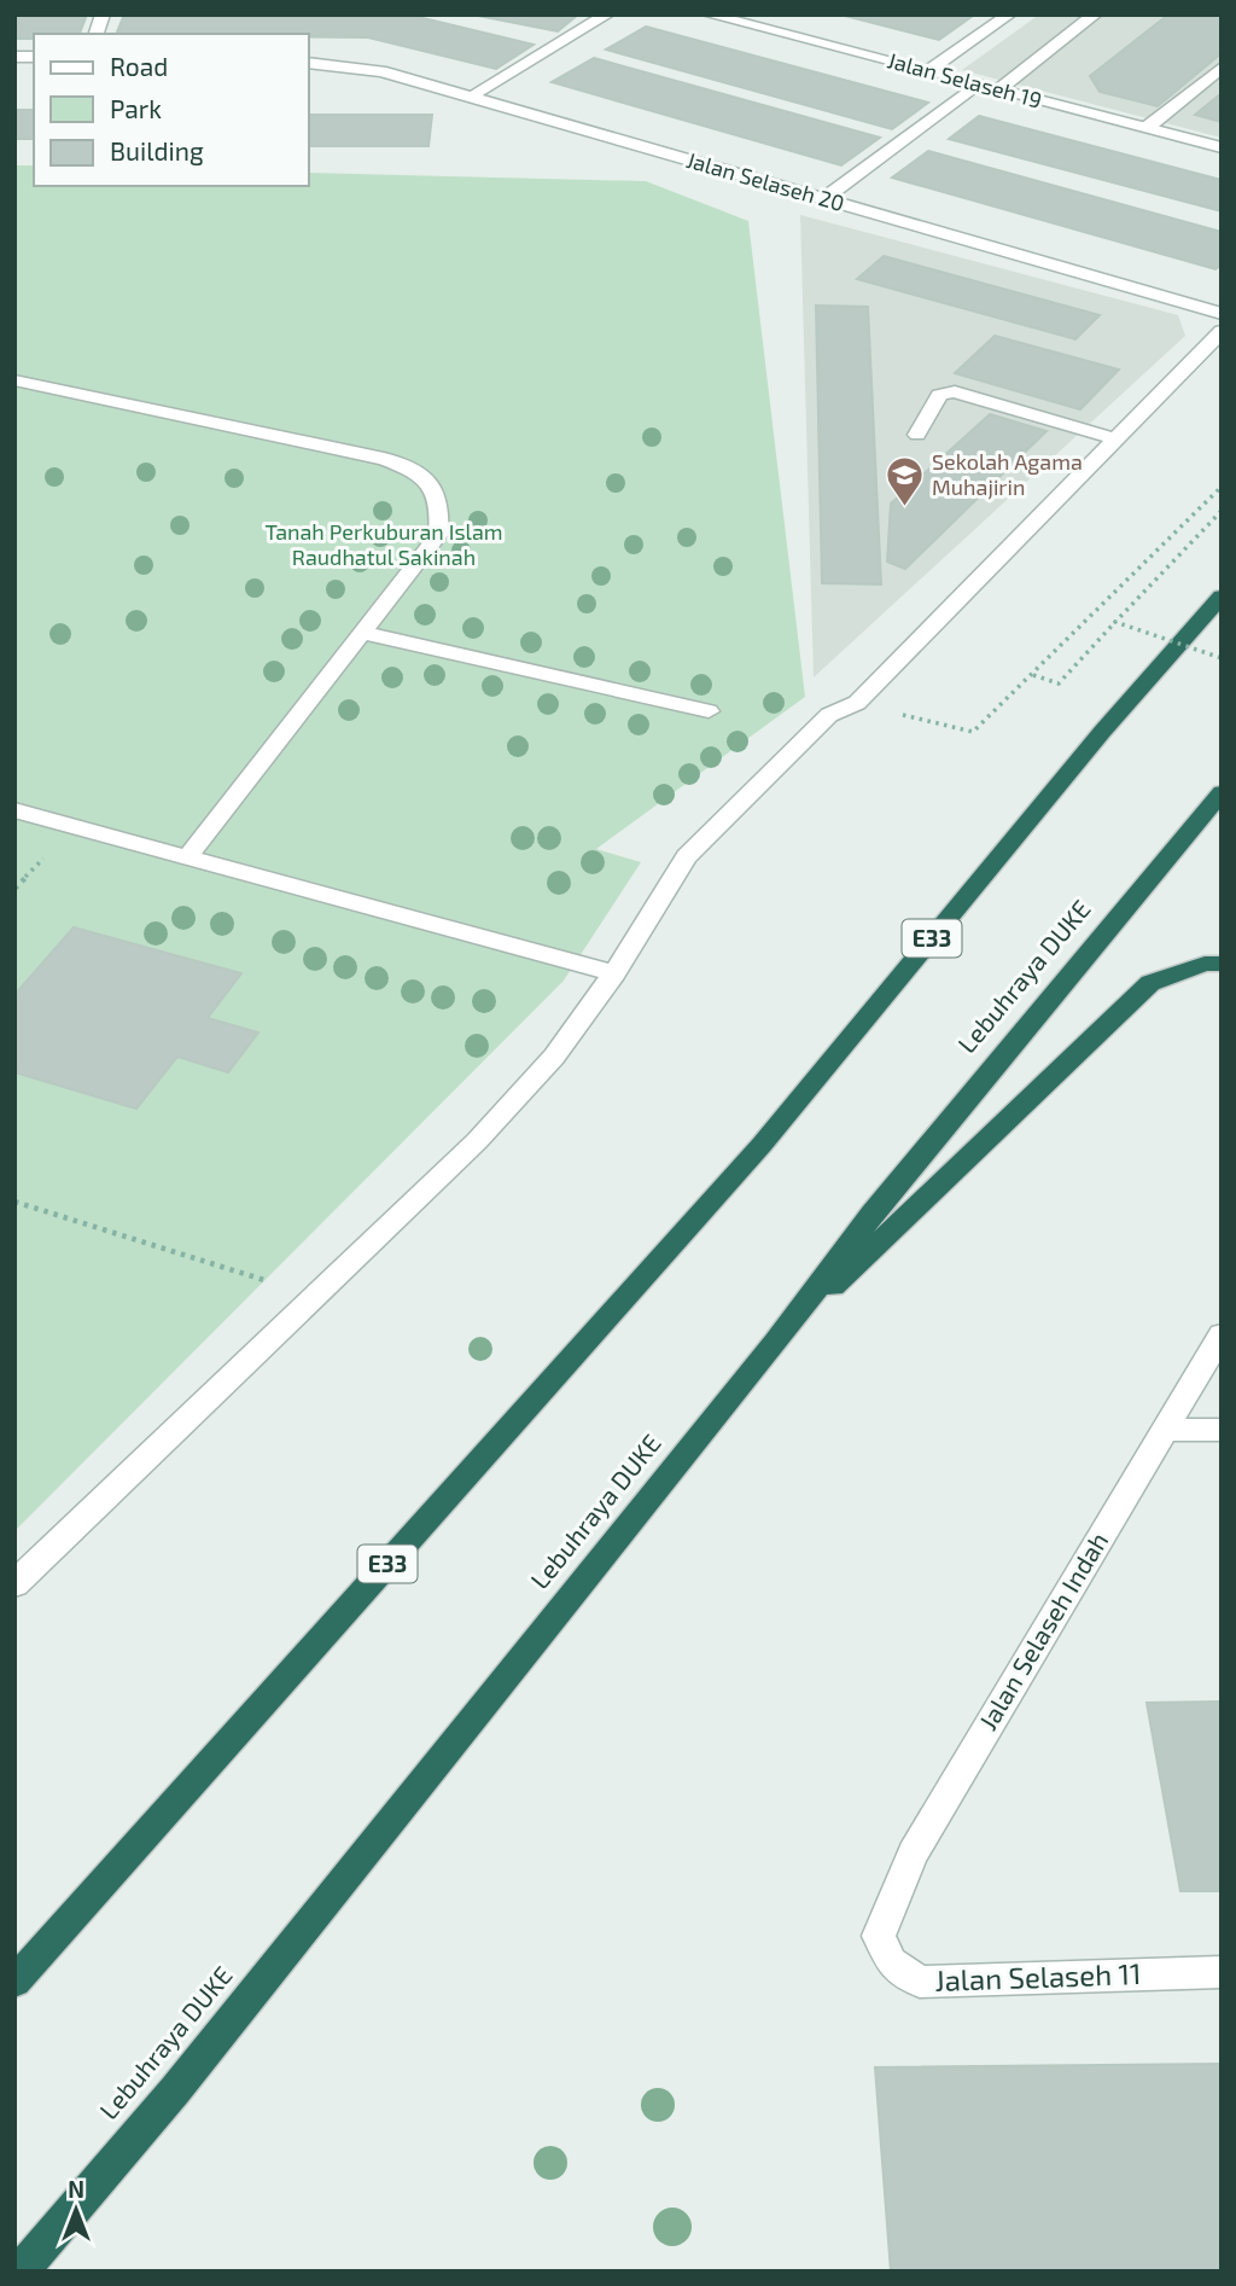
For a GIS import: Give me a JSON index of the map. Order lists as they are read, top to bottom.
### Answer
{
  "streets": {
    "highway": ["E33", "Lebuhraya DUKE"],
    "street": [
      "Jalan Selaseh 19",
      "Jalan Selaseh 20",
      "Jalan Selaseh Indah",
      "Jalan Selaseh 11"
    ]
  },
  "crossings": [
    ["Jalan Selaseh Indah", "Jalan Selaseh 11"]
  ],
  "parks": ["Tanah Perkuburan Islam Raudhatul Sakinah"],
  "places": {
    "school or university": ["Sekolah Agama Muhajirin"]
  },
  "legend": ["Road", "Park", "Building"],
  "north": "top"
}
